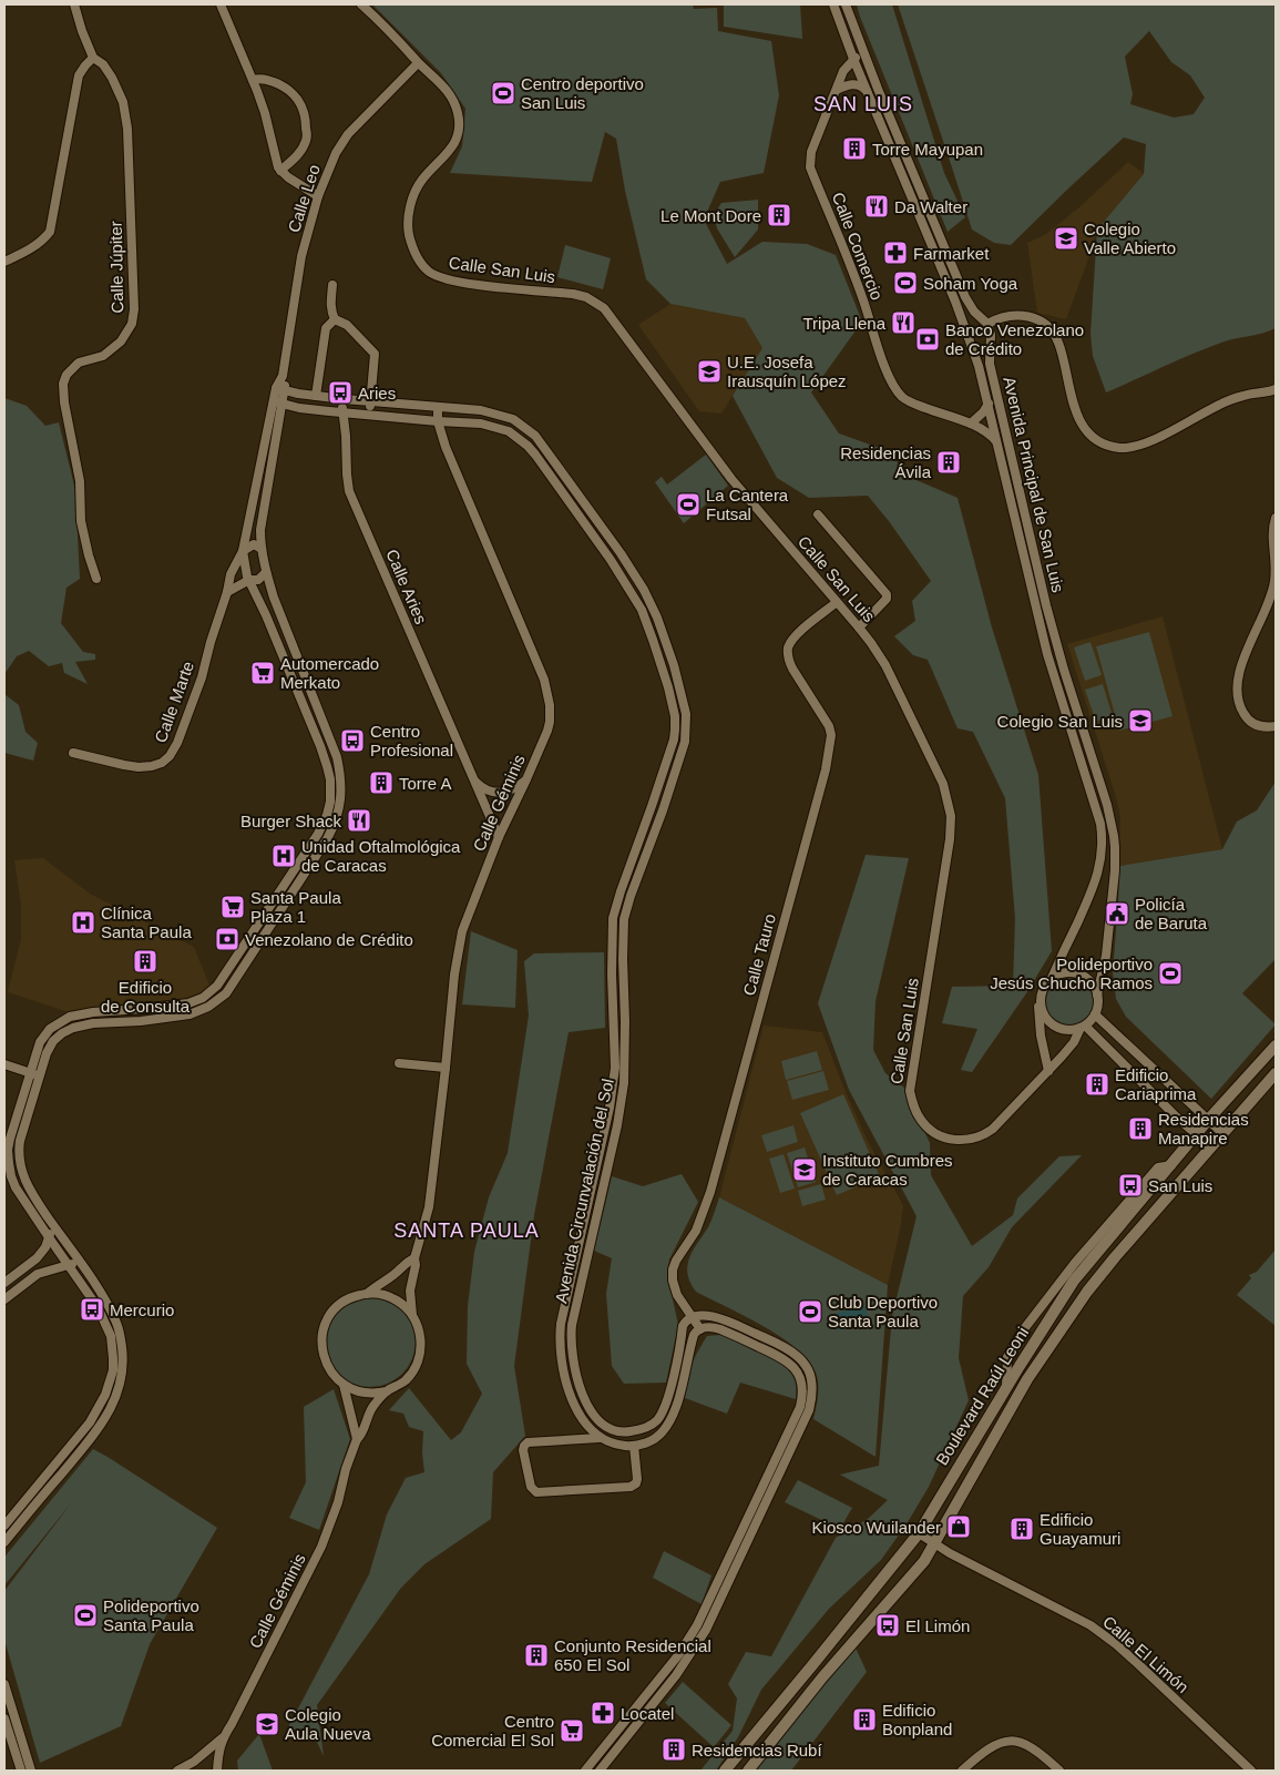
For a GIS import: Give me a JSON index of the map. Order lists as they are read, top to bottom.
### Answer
{
  "streets": {
    "main road": ["Boulevard Raúl Leoni"],
    "street": [
      "Calle Leo",
      "Calle Comercio",
      "Calle Júpiter",
      "Calle San Luis",
      "Avenida Principal de San Luis",
      "Calle Aries",
      "Calle Marte",
      "Calle Géminis",
      "Calle Tauro",
      "Avenida Circunvalación del Sol",
      "Calle El Limón"
    ]
  },
  "crossings": [
    ["Calle Leo", "Calle San Luis"],
    ["Calle Leo", "Avenida Circunvalación del Sol"],
    ["Calle Comercio", "Avenida Principal de San Luis"],
    ["Calle San Luis", "Avenida Principal de San Luis"],
    ["Calle San Luis", "Calle Tauro"],
    ["Calle Aries", "Calle Géminis"],
    ["Calle Aries", "Avenida Circunvalación del Sol"],
    ["Calle Géminis", "Avenida Circunvalación del Sol"],
    ["Calle Tauro", "Avenida Circunvalación del Sol"],
    ["Boulevard Raúl Leoni", "Calle El Limón"]
  ],
  "districts": ["SAN LUIS", "SANTA PAULA"],
  "places": {
    "sports": [
      "Centro deportivo San Luis",
      "Soham Yoga",
      "La Cantera Futsal",
      "Polideportivo Jesús Chucho Ramos",
      "Club Deportivo Santa Paula",
      "Polideportivo Santa Paula"
    ],
    "building": [
      "Torre Mayupan",
      "Le Mont Dore",
      "Residencias Ávila",
      "Torre A",
      "Edificio de Consulta",
      "Edificio Cariaprima",
      "Residencias Manapire",
      "Edificio Guayamuri",
      "Conjunto Residencial 650 El Sol",
      "Edificio Bonpland",
      "Residencias Rubí"
    ],
    "restaurant": ["Da Walter", "Tripa Llena", "Burger Shack"],
    "school or university": [
      "Colegio Valle Abierto",
      "U.E. Josefa Irausquín López",
      "Colegio San Luis",
      "Instituto Cumbres de Caracas",
      "Colegio Aula Nueva"
    ],
    "pharmacy": ["Farmarket", "Locatel"],
    "bank": ["Banco Venezolano de Crédito", "Venezolano de Crédito"],
    "bus stop": [
      "Aries",
      "Centro Profesional",
      "San Luis",
      "Mercurio",
      "El Limón"
    ],
    "supermarket": ["Automercado Merkato", "Santa Paula Plaza 1", "Centro Comercial El Sol"],
    "hospital": ["Unidad Oftalmológica de Caracas", "Clínica Santa Paula"],
    "public building": ["Policía de Baruta"],
    "shop": ["Kiosco Wuilander"]
  }
}
